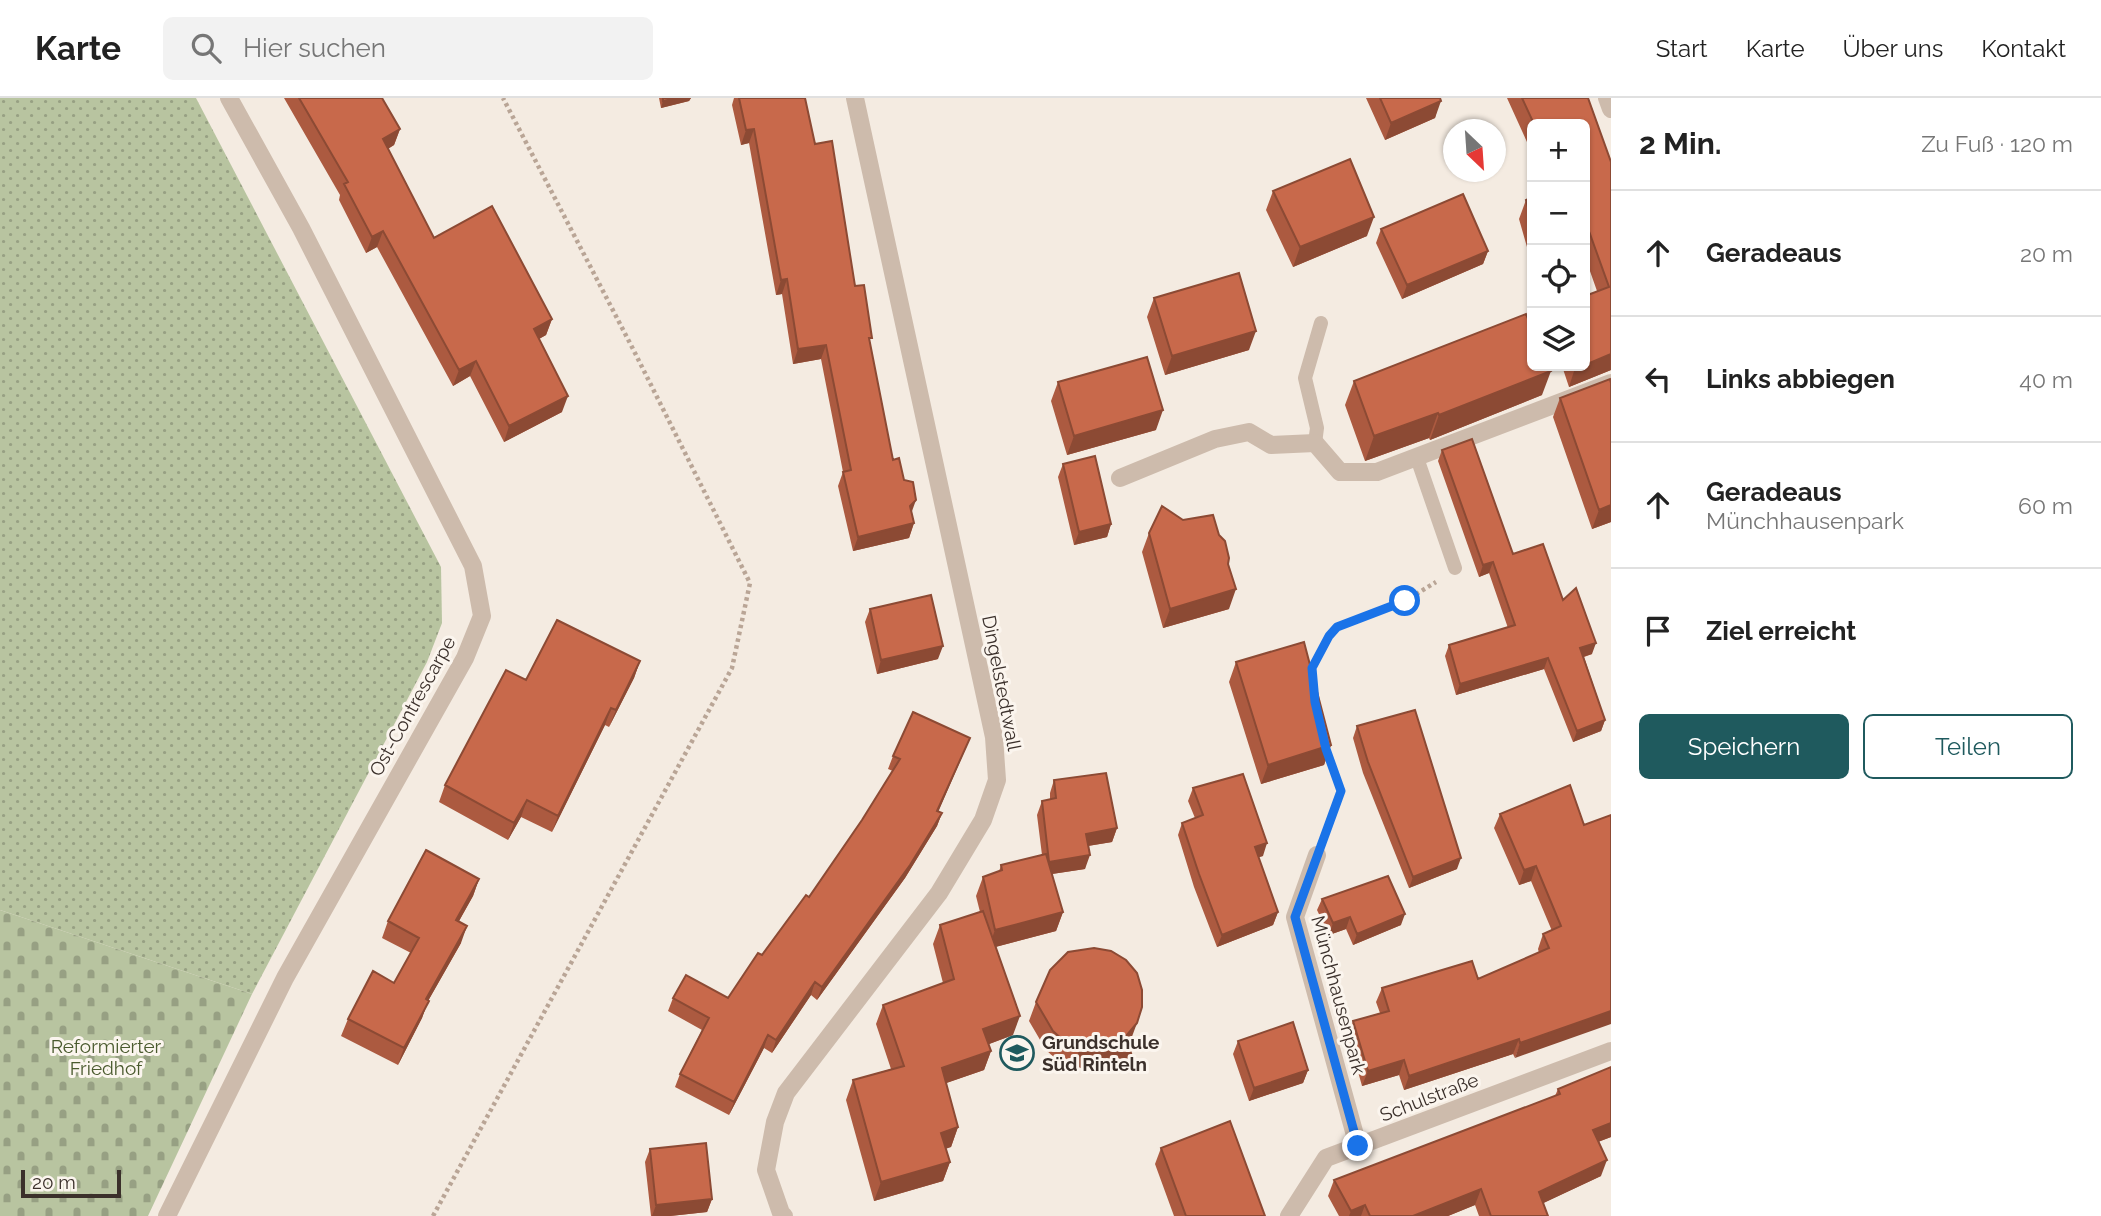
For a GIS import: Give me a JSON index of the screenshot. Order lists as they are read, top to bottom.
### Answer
{
  "streets": {
    "street": [
      "Dingelstedtwall",
      "Ost-Contrescarpe",
      "Münchhausenpark",
      "Schulstraße"
    ]
  },
  "crossings": [
    ["Münchhausenpark", "Schulstraße"]
  ],
  "parks": ["Reformierter Friedhof"],
  "places": {
    "school or university": ["Grundschule Süd Rinteln"]
  },
  "scale_bar": "20 m",
  "north": "bottom right",
  "page": {
    "header": "Karte",
    "search": "Hier suchen",
    "nav": [
      "Start",
      "Karte",
      "Über uns",
      "Kontakt"
    ],
    "heading": ["2 Min.", "Zu Fuß · 120 m"],
    "map_buttons": ["+", "−"],
    "list": [
      ["Geradeaus", "20 m"],
      ["Links abbiegen", "40 m"],
      ["Geradeaus", "Münchhausenpark", "60 m"],
      "Ziel erreicht"
    ],
    "buttons": ["Speichern", "Teilen"],
    "scale": "20 m"
  }
}
